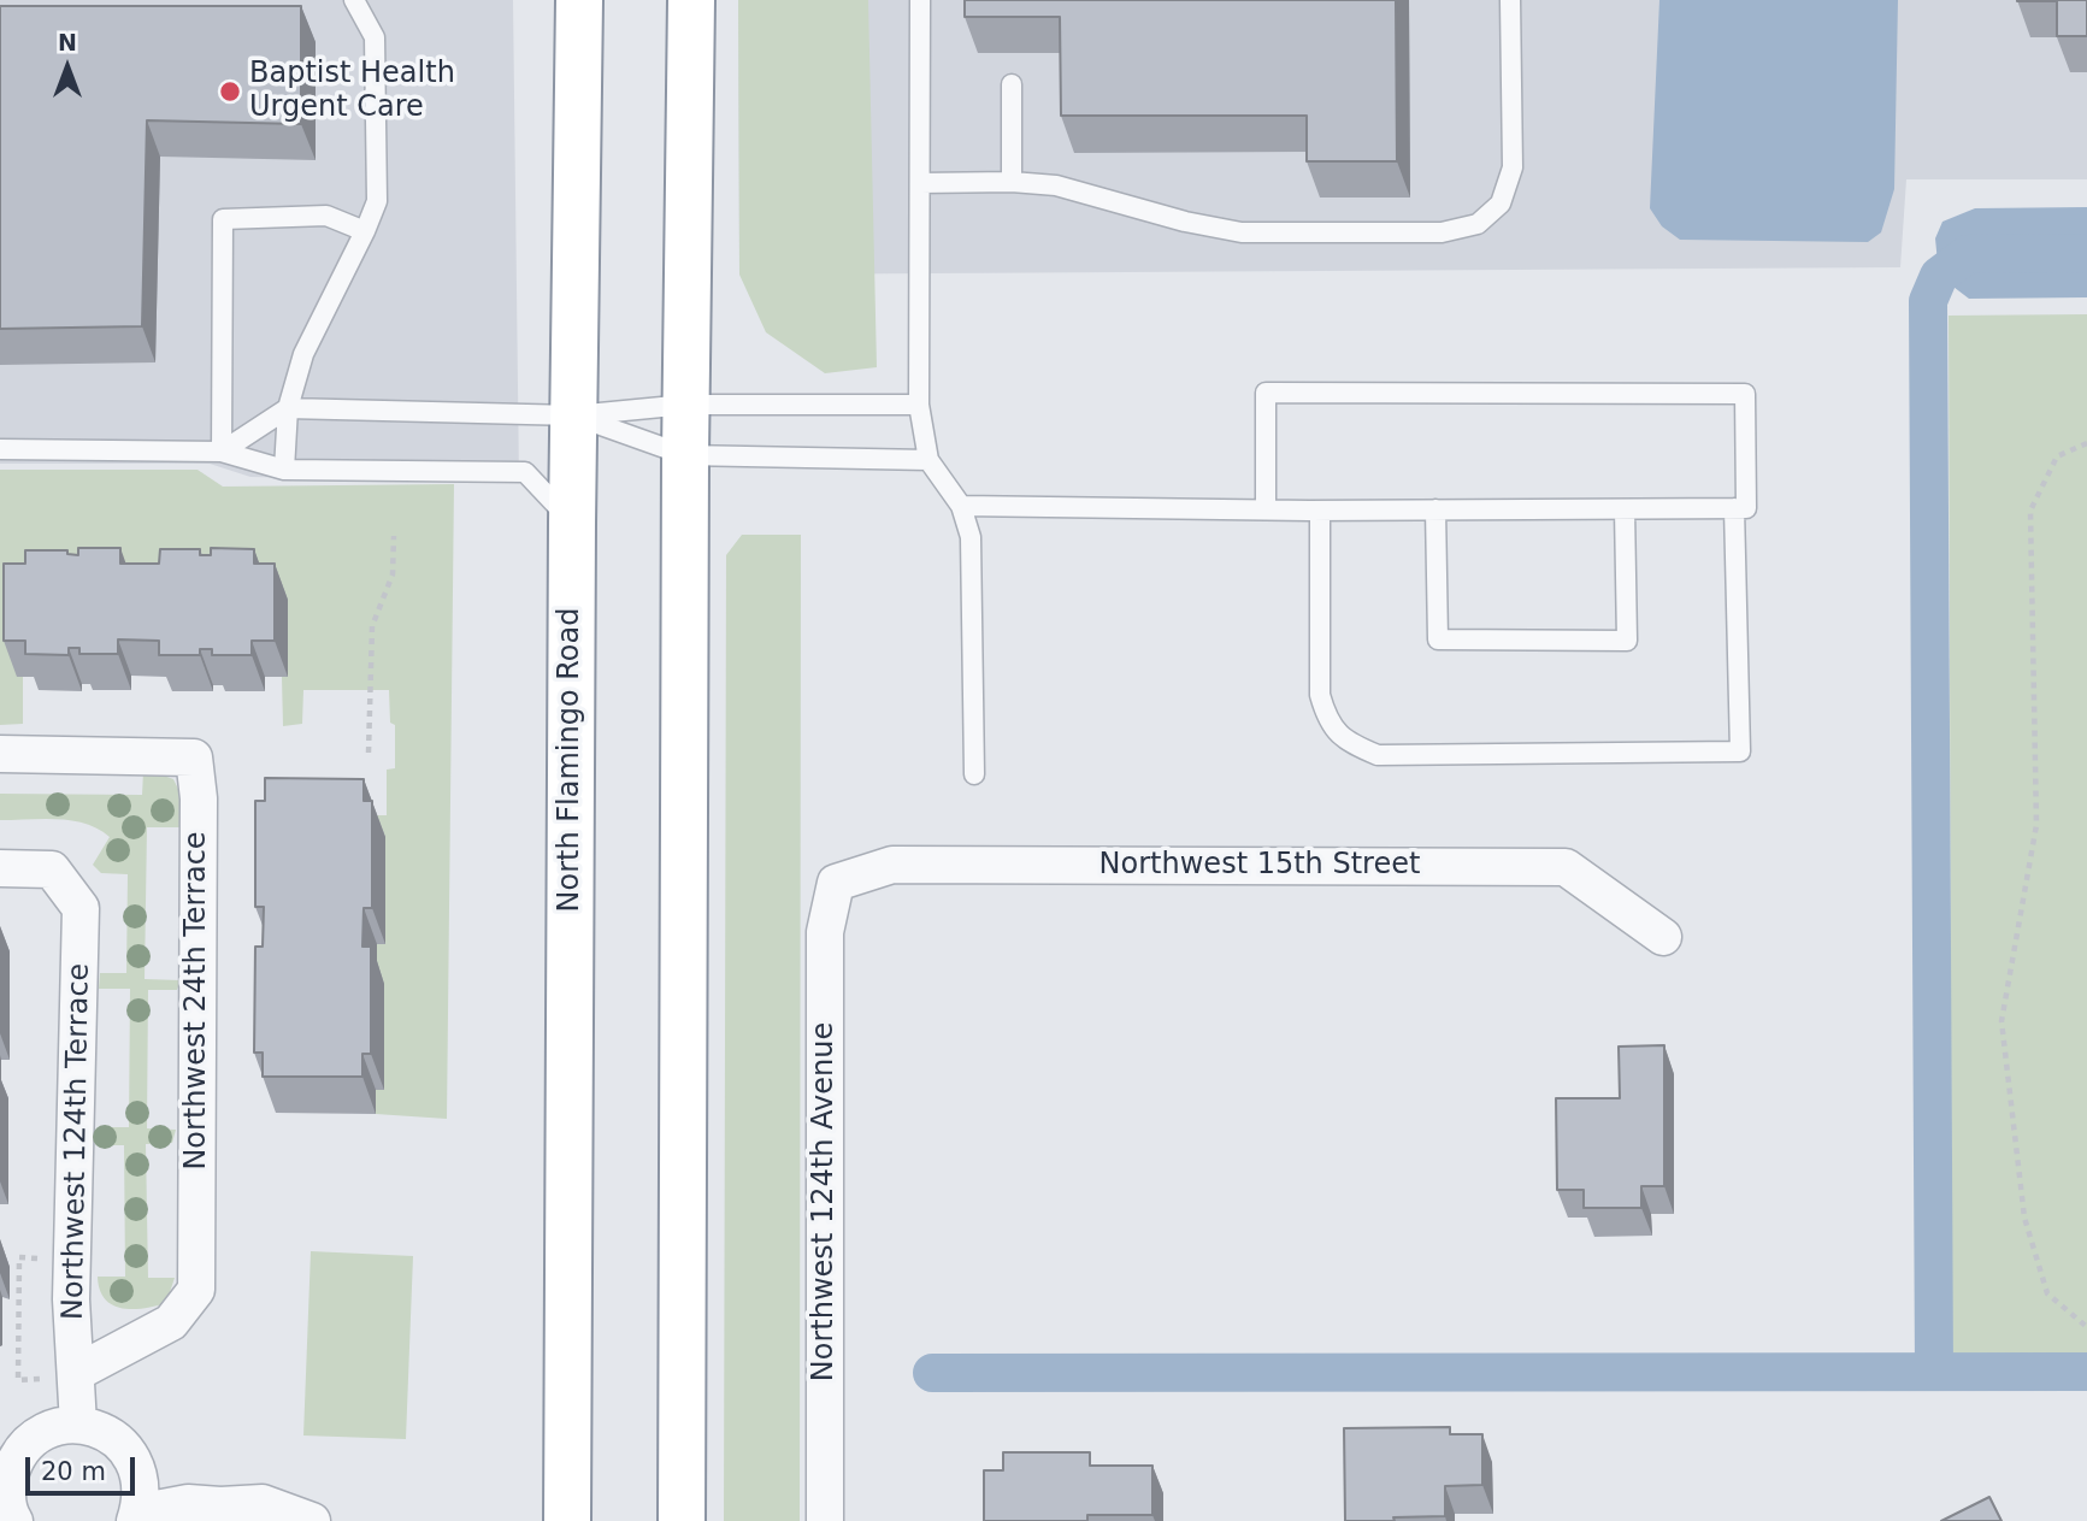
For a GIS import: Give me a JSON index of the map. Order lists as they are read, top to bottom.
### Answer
{
  "streets": {
    "highway": ["North Flamingo Road"],
    "street": [
      "Northwest 15th Street",
      "Northwest 24th Terrace",
      "Northwest 124th Terrace",
      "Northwest 124th Avenue"
    ]
  },
  "crossings": [
    ["Northwest 15th Street", "Northwest 124th Avenue"],
    ["Northwest 24th Terrace", "Northwest 124th Terrace"]
  ],
  "places": ["Baptist Health Urgent Care"],
  "scale_bar": "20 m",
  "north": "top"
}
